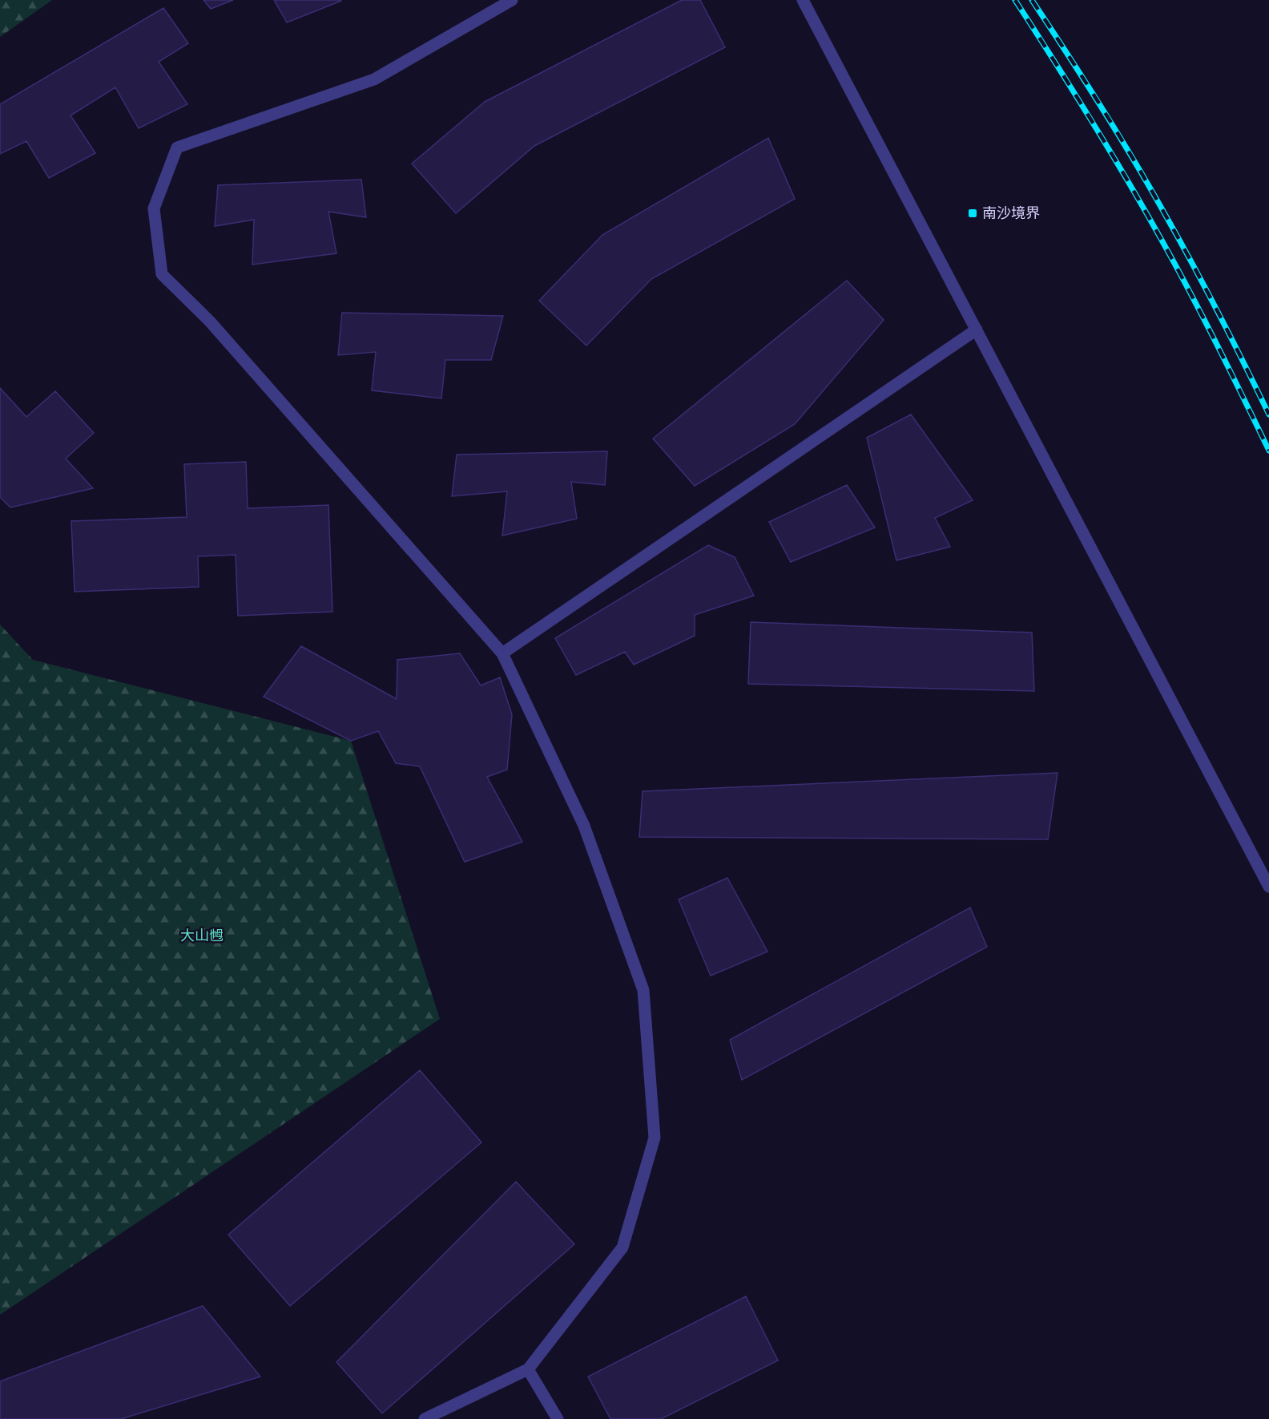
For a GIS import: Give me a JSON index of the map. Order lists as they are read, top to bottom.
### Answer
{
  "parks": ["大山乸"],
  "places": {
    "transit": ["南沙境界"]
  }
}
